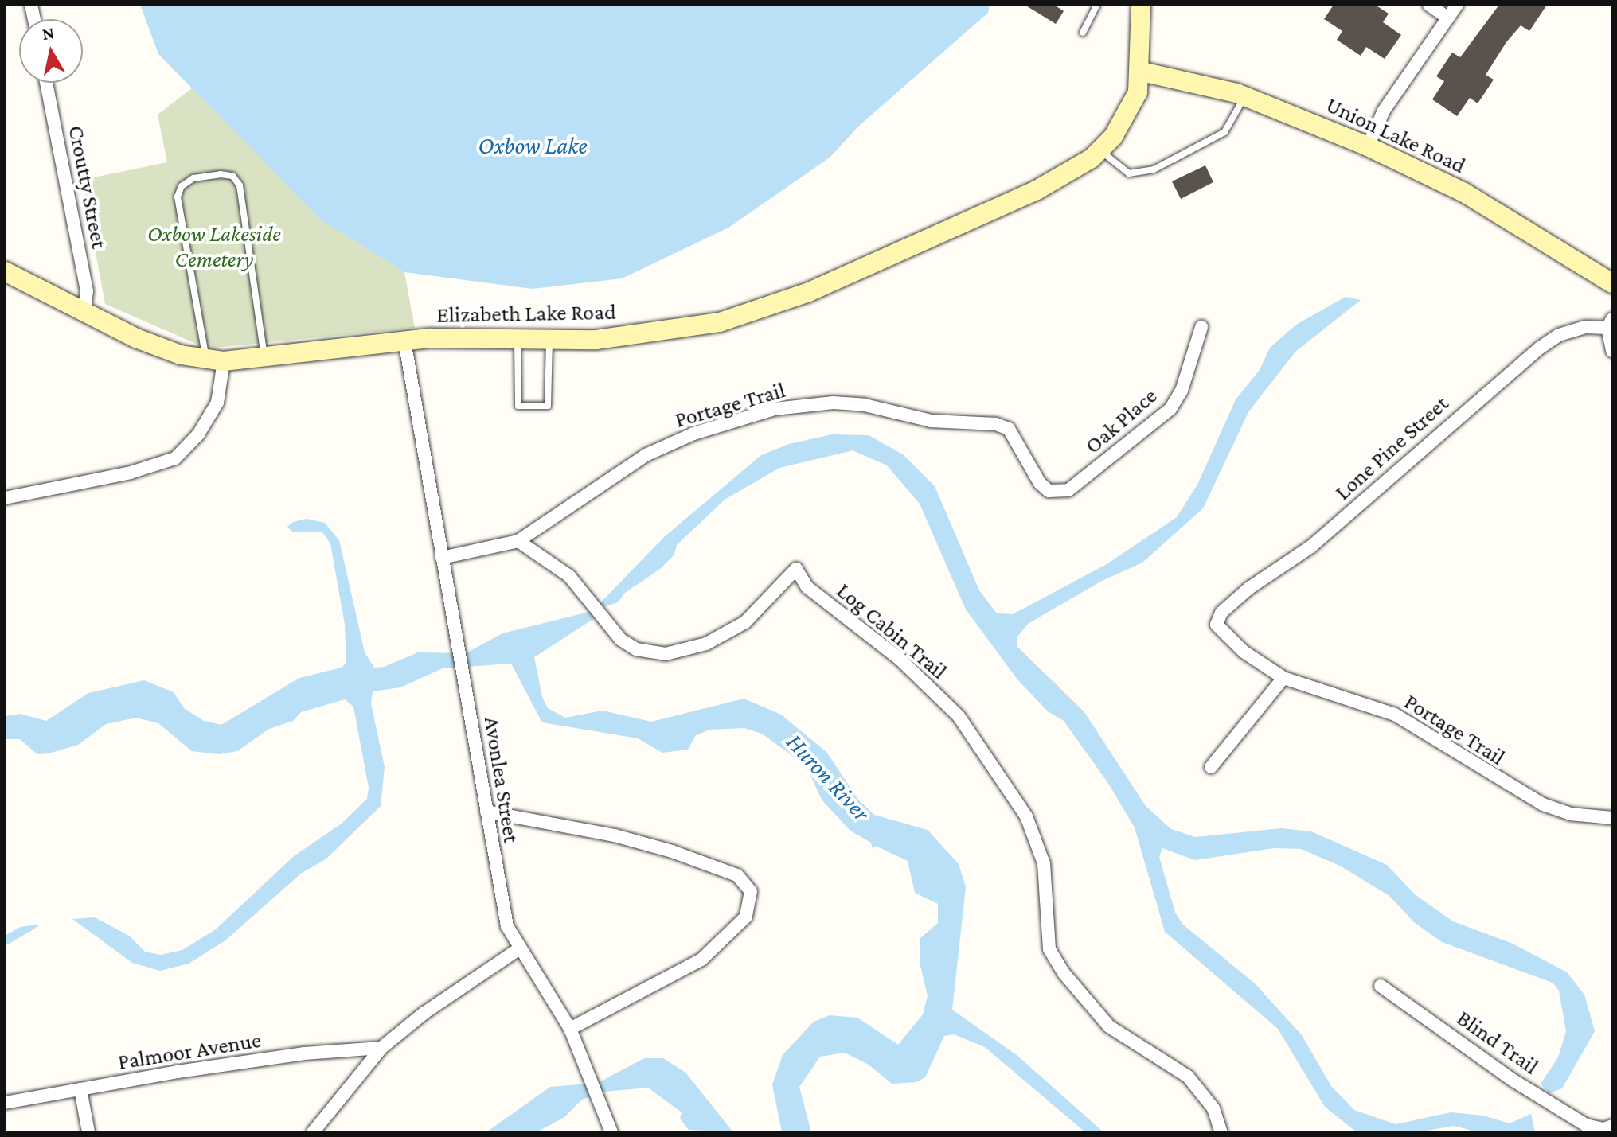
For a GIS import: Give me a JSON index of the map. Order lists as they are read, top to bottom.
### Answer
{
  "streets": {
    "street": [
      "Union Lake Road",
      "Croutty Street",
      "Elizabeth Lake Road",
      "Portage Trail",
      "Oak Place",
      "Lone Pine Street",
      "Log Cabin Trail",
      "Avonlea Street",
      "Blind Trail",
      "Palmoor Avenue"
    ]
  },
  "crossings": [
    ["Union Lake Road", "Elizabeth Lake Road"],
    ["Croutty Street", "Elizabeth Lake Road"],
    ["Elizabeth Lake Road", "Avonlea Street"],
    ["Portage Trail", "Oak Place"],
    ["Portage Trail", "Lone Pine Street"],
    ["Portage Trail", "Log Cabin Trail"]
  ],
  "water": ["Oxbow Lake", "Huron River"],
  "parks": ["Oxbow Lakeside Cemetery"],
  "north": "top"
}
